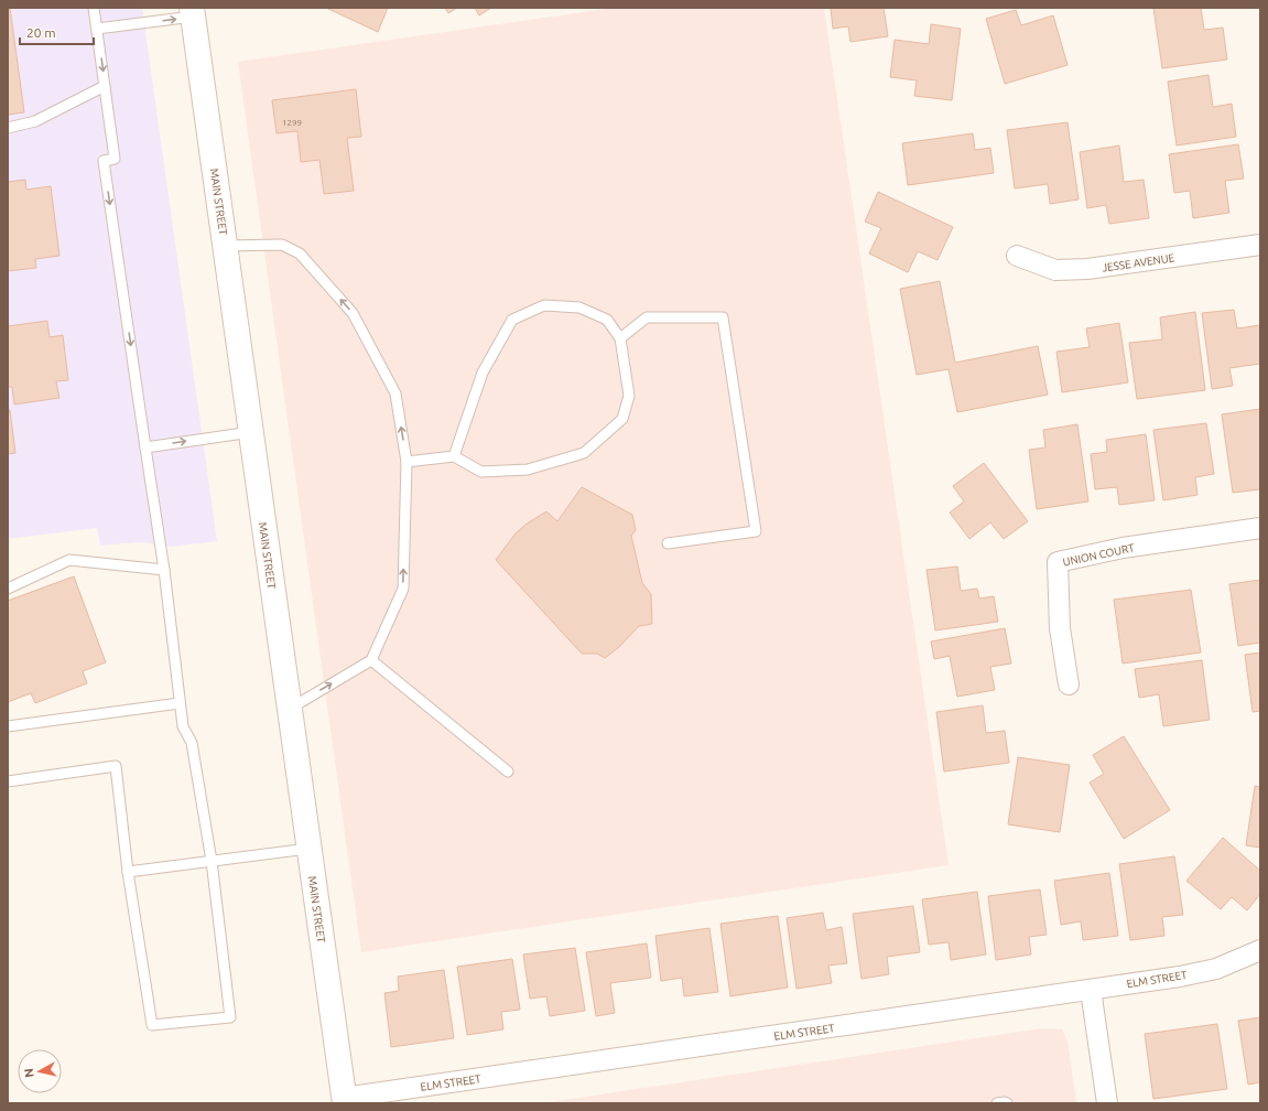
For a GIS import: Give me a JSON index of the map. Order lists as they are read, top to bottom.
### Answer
{
  "streets": {
    "street": [
      "MAIN STREET",
      "JESSE AVENUE",
      "UNION COURT",
      "ELM STREET"
    ]
  },
  "crossings": [
    ["MAIN STREET", "ELM STREET"]
  ],
  "house_numbers": ["1299"],
  "scale_bar": "20 m",
  "north": "left"
}
